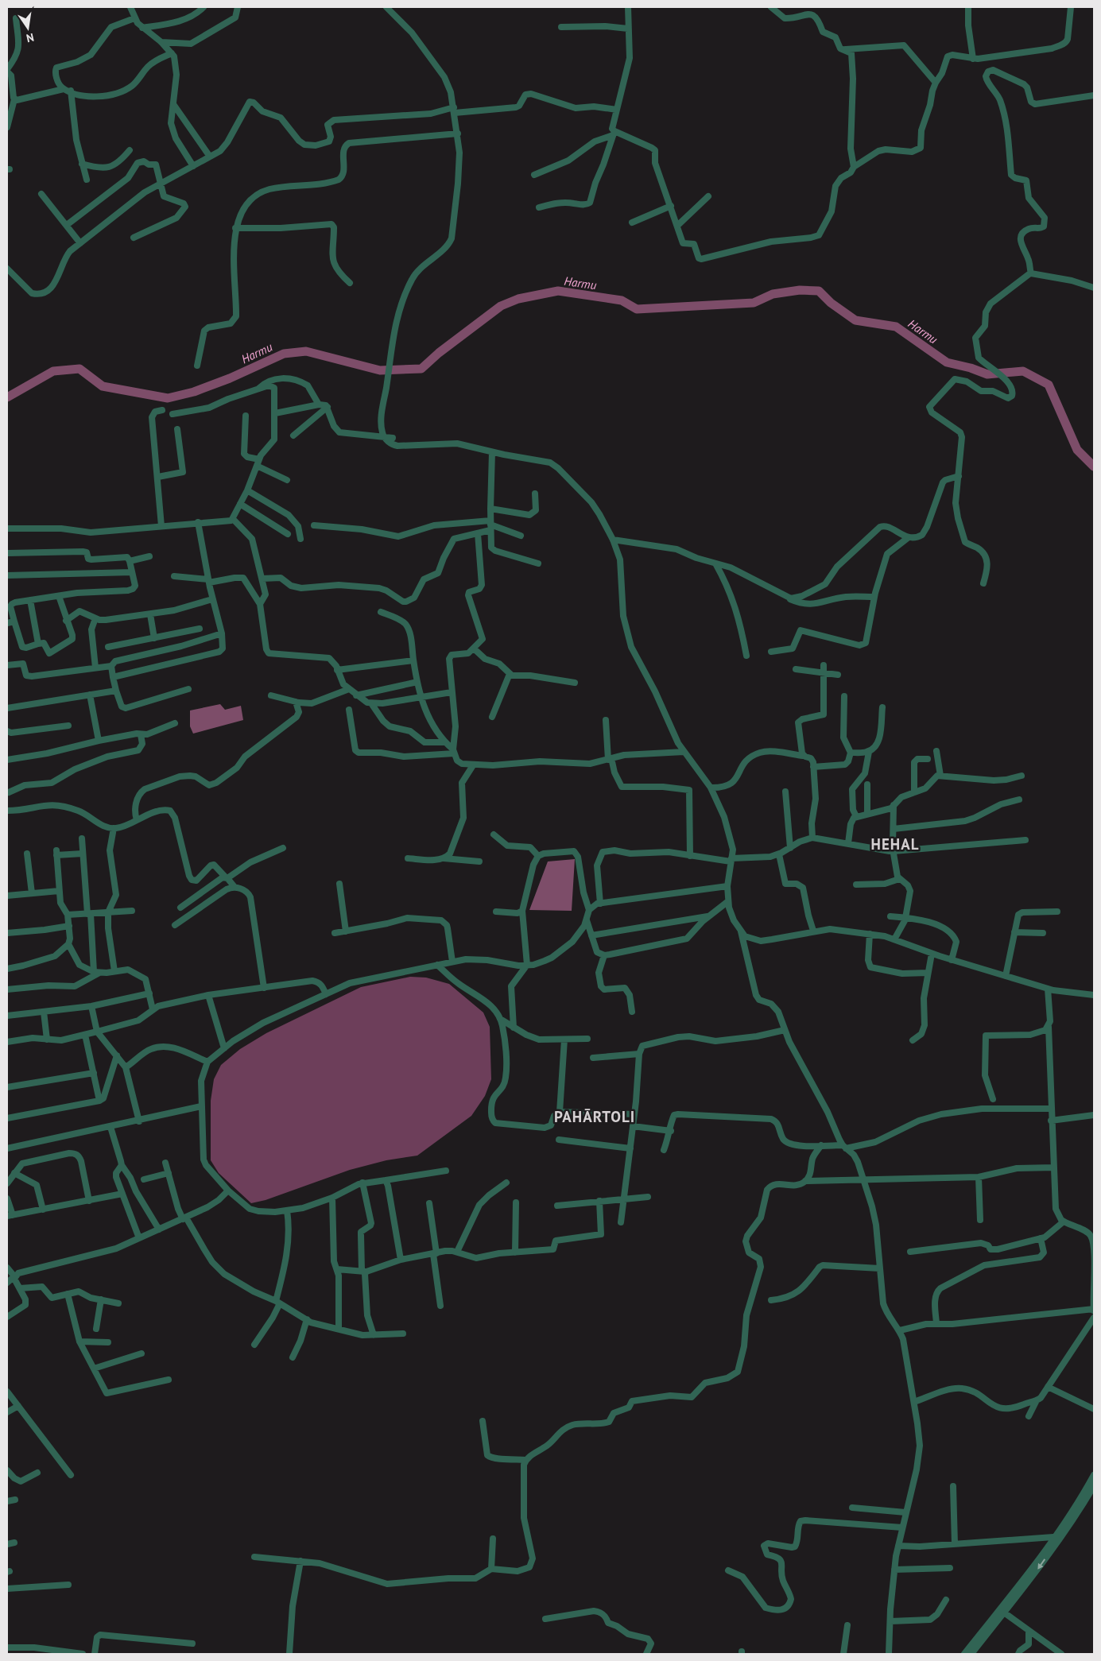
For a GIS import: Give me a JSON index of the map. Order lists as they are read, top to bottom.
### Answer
{
  "districts": ["HEHAL", "PAHĀRTOLI"],
  "water": ["Harmu"],
  "north": "bottom"
}
